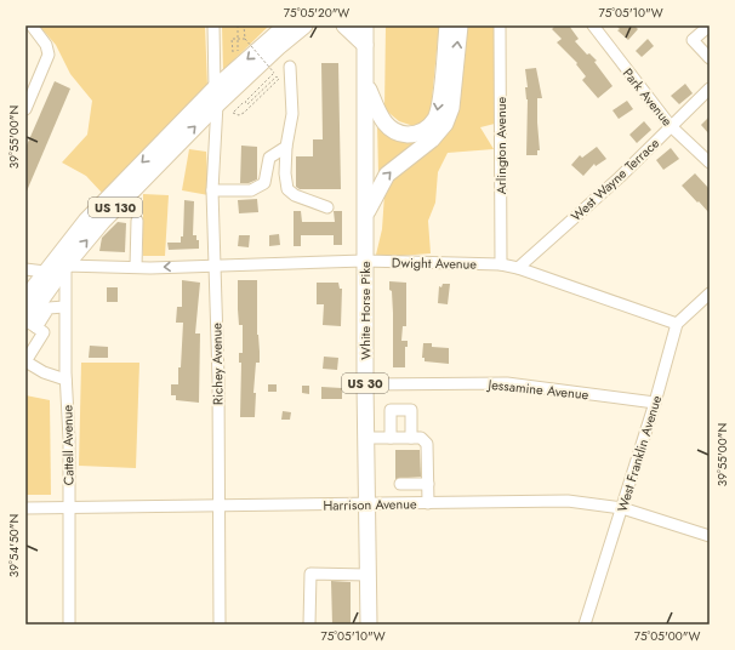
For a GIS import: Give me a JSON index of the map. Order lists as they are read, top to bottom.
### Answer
{
  "streets": {
    "highway": ["US 130", "White Horse Pike", "US 30"],
    "street": [
      "Park Avenue",
      "Arlington Avenue",
      "West Wayne Terrace",
      "Dwight Avenue",
      "Richey Avenue",
      "Jessamine Avenue",
      "Cattell Avenue",
      "West Franklin Avenue",
      "Harrison Avenue"
    ]
  },
  "crossings": [
    ["Park Avenue", "West Wayne Terrace"],
    ["Arlington Avenue", "Dwight Avenue"],
    ["West Wayne Terrace", "Dwight Avenue"],
    ["US 130", "Dwight Avenue"],
    ["US 130", "Richey Avenue"],
    ["US 130", "Cattell Avenue"],
    ["Dwight Avenue", "White Horse Pike"],
    ["Dwight Avenue", "Richey Avenue"],
    ["Dwight Avenue", "Cattell Avenue"],
    ["Dwight Avenue", "West Franklin Avenue"],
    ["White Horse Pike", "Jessamine Avenue"],
    ["White Horse Pike", "Harrison Avenue"],
    ["Richey Avenue", "Harrison Avenue"],
    ["Jessamine Avenue", "West Franklin Avenue"],
    ["Cattell Avenue", "Harrison Avenue"],
    ["West Franklin Avenue", "Harrison Avenue"]
  ],
  "coordinates": [
    "75°05'20\"W",
    "75°05'10\"W",
    "39°55'00\"N",
    "39°54'50\"N",
    "75°05'00\"W"
  ]
}
